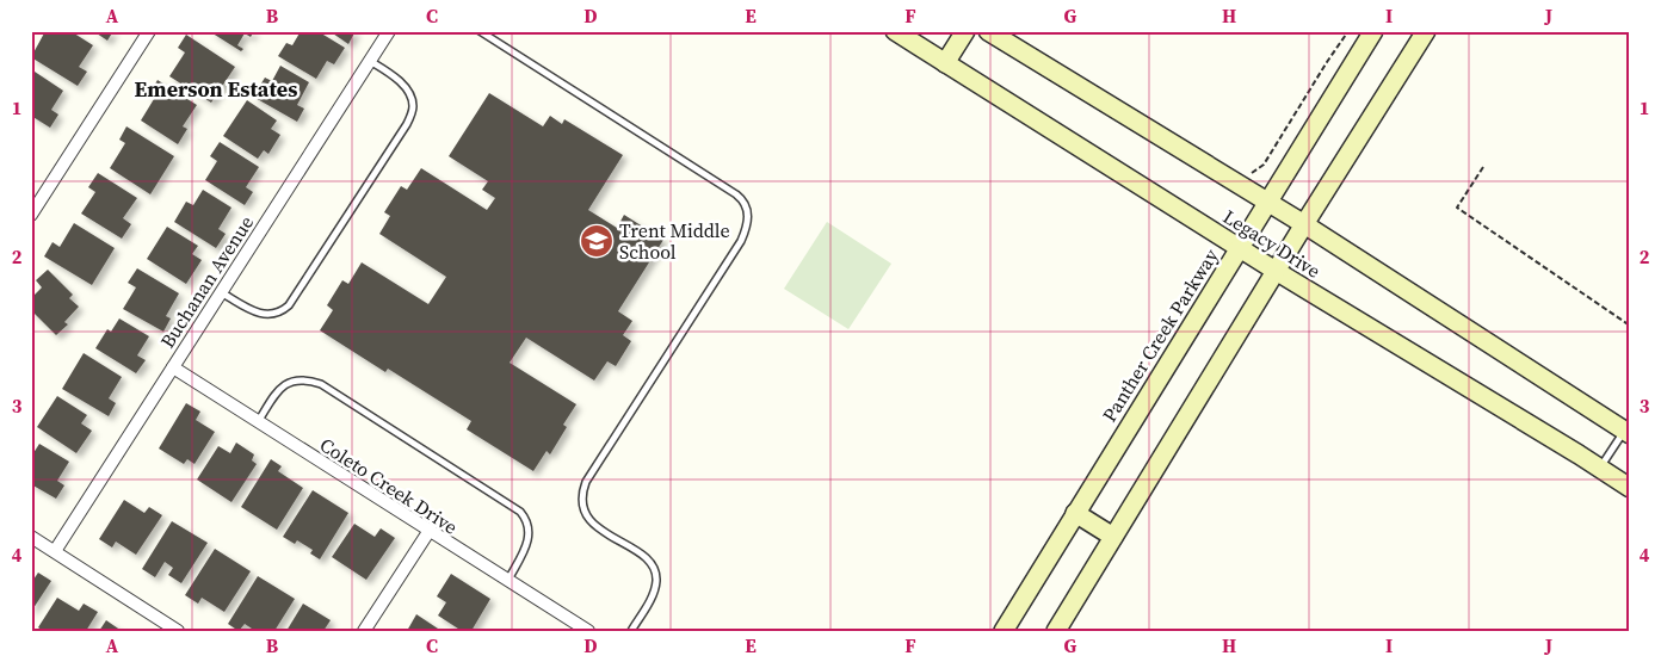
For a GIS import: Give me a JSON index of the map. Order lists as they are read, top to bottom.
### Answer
{
  "streets": {
    "main road": ["Legacy Drive", "Panther Creek Parkway"],
    "street": ["Buchanan Avenue", "Coleto Creek Drive"]
  },
  "crossings": [
    ["Legacy Drive", "Panther Creek Parkway"],
    ["Buchanan Avenue", "Coleto Creek Drive"]
  ],
  "districts": ["Emerson Estates"],
  "places": {
    "school or university": ["Trent Middle School"]
  },
  "grid": {
    "columns": [
      "A",
      "B",
      "C",
      "D",
      "E",
      "F",
      "G",
      "H",
      "I",
      "J"
    ],
    "rows": [
      "1",
      "2",
      "3",
      "4"
    ]
  }
}
